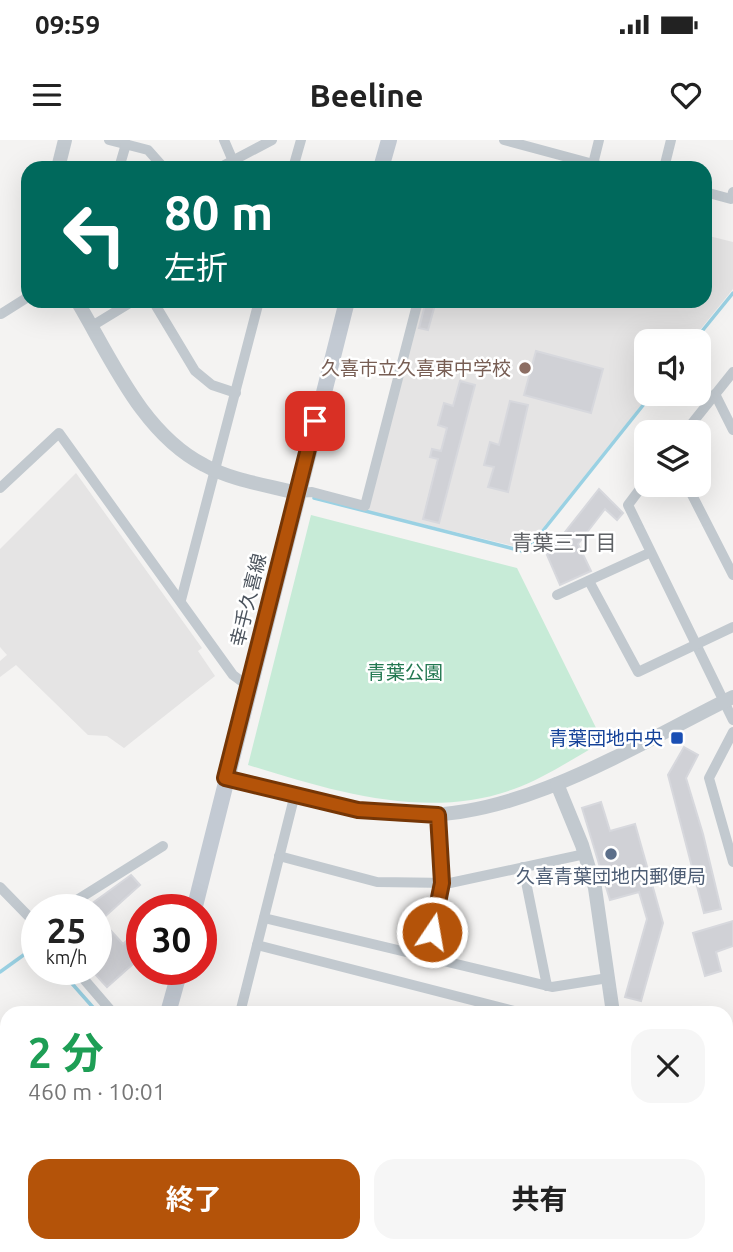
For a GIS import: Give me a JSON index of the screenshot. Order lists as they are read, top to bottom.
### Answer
{
  "streets": {
    "main road": ["幸手久喜線"]
  },
  "districts": ["青葉三丁目"],
  "parks": ["青葉公園"],
  "places": {
    "other": ["久喜市立久喜東中学校", "久喜青葉団地内郵便局"],
    "transit": ["青葉団地中央"]
  },
  "page": {
    "status": "09:59",
    "header": "Beeline",
    "turn": ["80 m", "左折"],
    "speed": "25 km/h",
    "limit": "30",
    "heading": ["2 分", "460 m · 10:01"],
    "buttons": ["終了", "共有"]
  }
}
